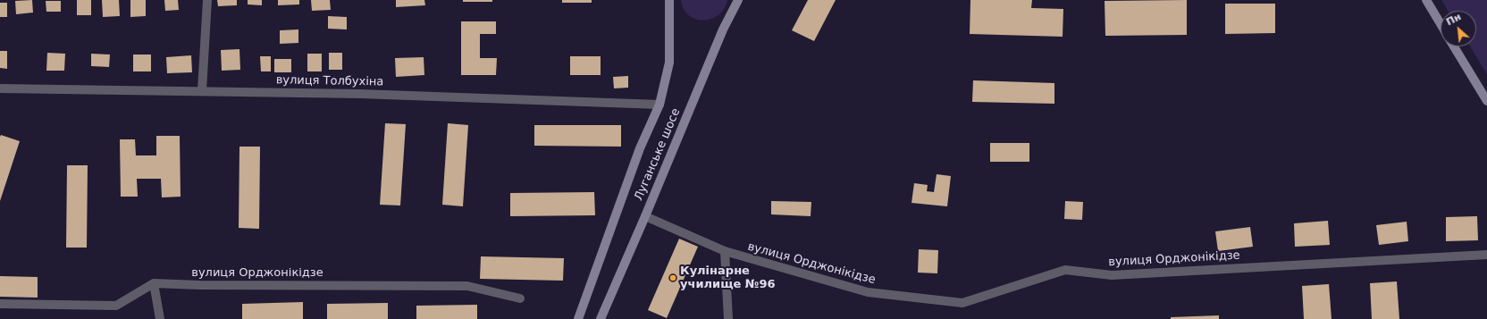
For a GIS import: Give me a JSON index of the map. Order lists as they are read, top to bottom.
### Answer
{
  "streets": {
    "main road": ["Луганське шосе"],
    "street": ["вулиця Толбухіна", "вулиця Орджонікідзе"]
  },
  "crossings": [
    ["вулиця Толбухіна", "Луганське шосе"],
    ["Луганське шосе", "вулиця Орджонікідзе"]
  ],
  "places": ["Кулінарне училище №96"],
  "north": "top left"
}
